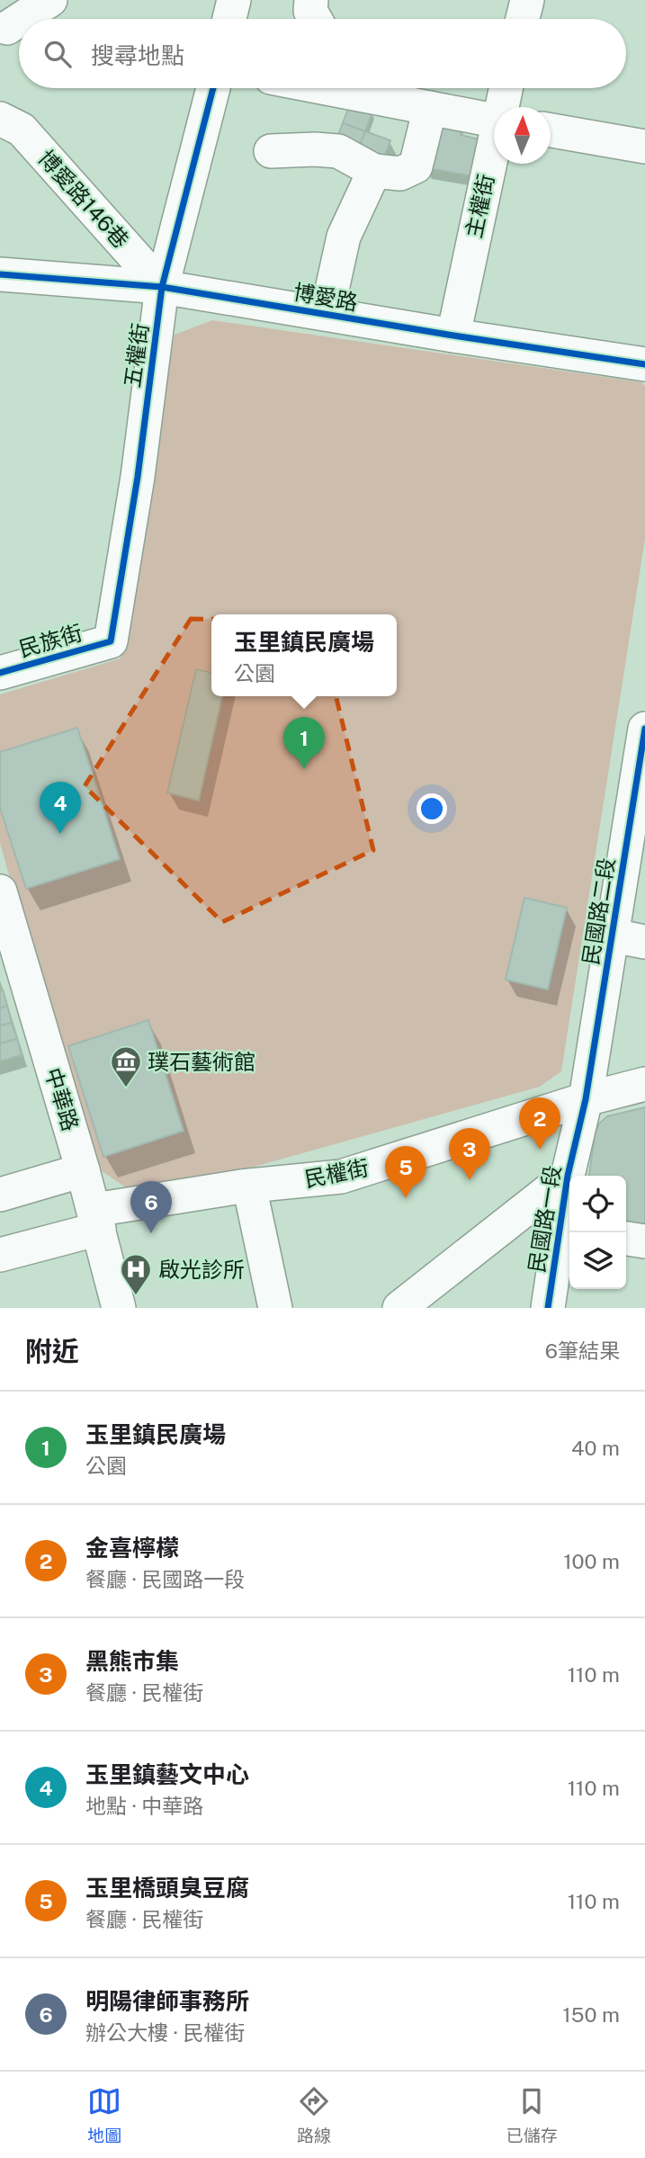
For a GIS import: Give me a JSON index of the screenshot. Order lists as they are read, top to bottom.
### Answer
{
  "streets": {
    "street": [
      "博愛路146巷",
      "主權街",
      "博愛路",
      "五權街",
      "民族街",
      "民國路二段",
      "中華路",
      "民權街",
      "民國路一段"
    ]
  },
  "crossings": [
    ["博愛路146巷", "博愛路"],
    ["博愛路146巷", "五權街"],
    ["主權街", "博愛路"],
    ["博愛路", "五權街"],
    ["五權街", "民族街"],
    ["民國路二段", "民權街"],
    ["民國路二段", "民國路一段"],
    ["中華路", "民權街"],
    ["民權街", "民國路一段"]
  ],
  "places": {
    "museum": ["璞石藝術館"],
    "hospital": ["啟光診所"]
  },
  "north": "top",
  "page": {
    "search": "搜尋地點",
    "popup": ["玉里鎮民廣場", "公園"],
    "pins": [
      "1",
      "4",
      "2",
      "3",
      "5",
      "6"
    ],
    "heading": ["附近", "6筆結果"],
    "list": [
      {
        "mark": "1",
        "name": "玉里鎮民廣場",
        "note": "公園",
        "value": "40 m"
      },
      {
        "mark": "2",
        "name": "金喜檸檬",
        "note": "餐廳 · 民國路一段",
        "value": "100 m"
      },
      {
        "mark": "3",
        "name": "黑熊市集",
        "note": "餐廳 · 民權街",
        "value": "110 m"
      },
      {
        "mark": "4",
        "name": "玉里鎮藝文中心",
        "note": "地點 · 中華路",
        "value": "110 m"
      },
      {
        "mark": "5",
        "name": "玉里橋頭臭豆腐",
        "note": "餐廳 · 民權街",
        "value": "110 m"
      },
      {
        "mark": "6",
        "name": "明陽律師事務所",
        "note": "辦公大樓 · 民權街",
        "value": "150 m"
      }
    ],
    "nav": ["地圖", "路線", "已儲存"]
  }
}
